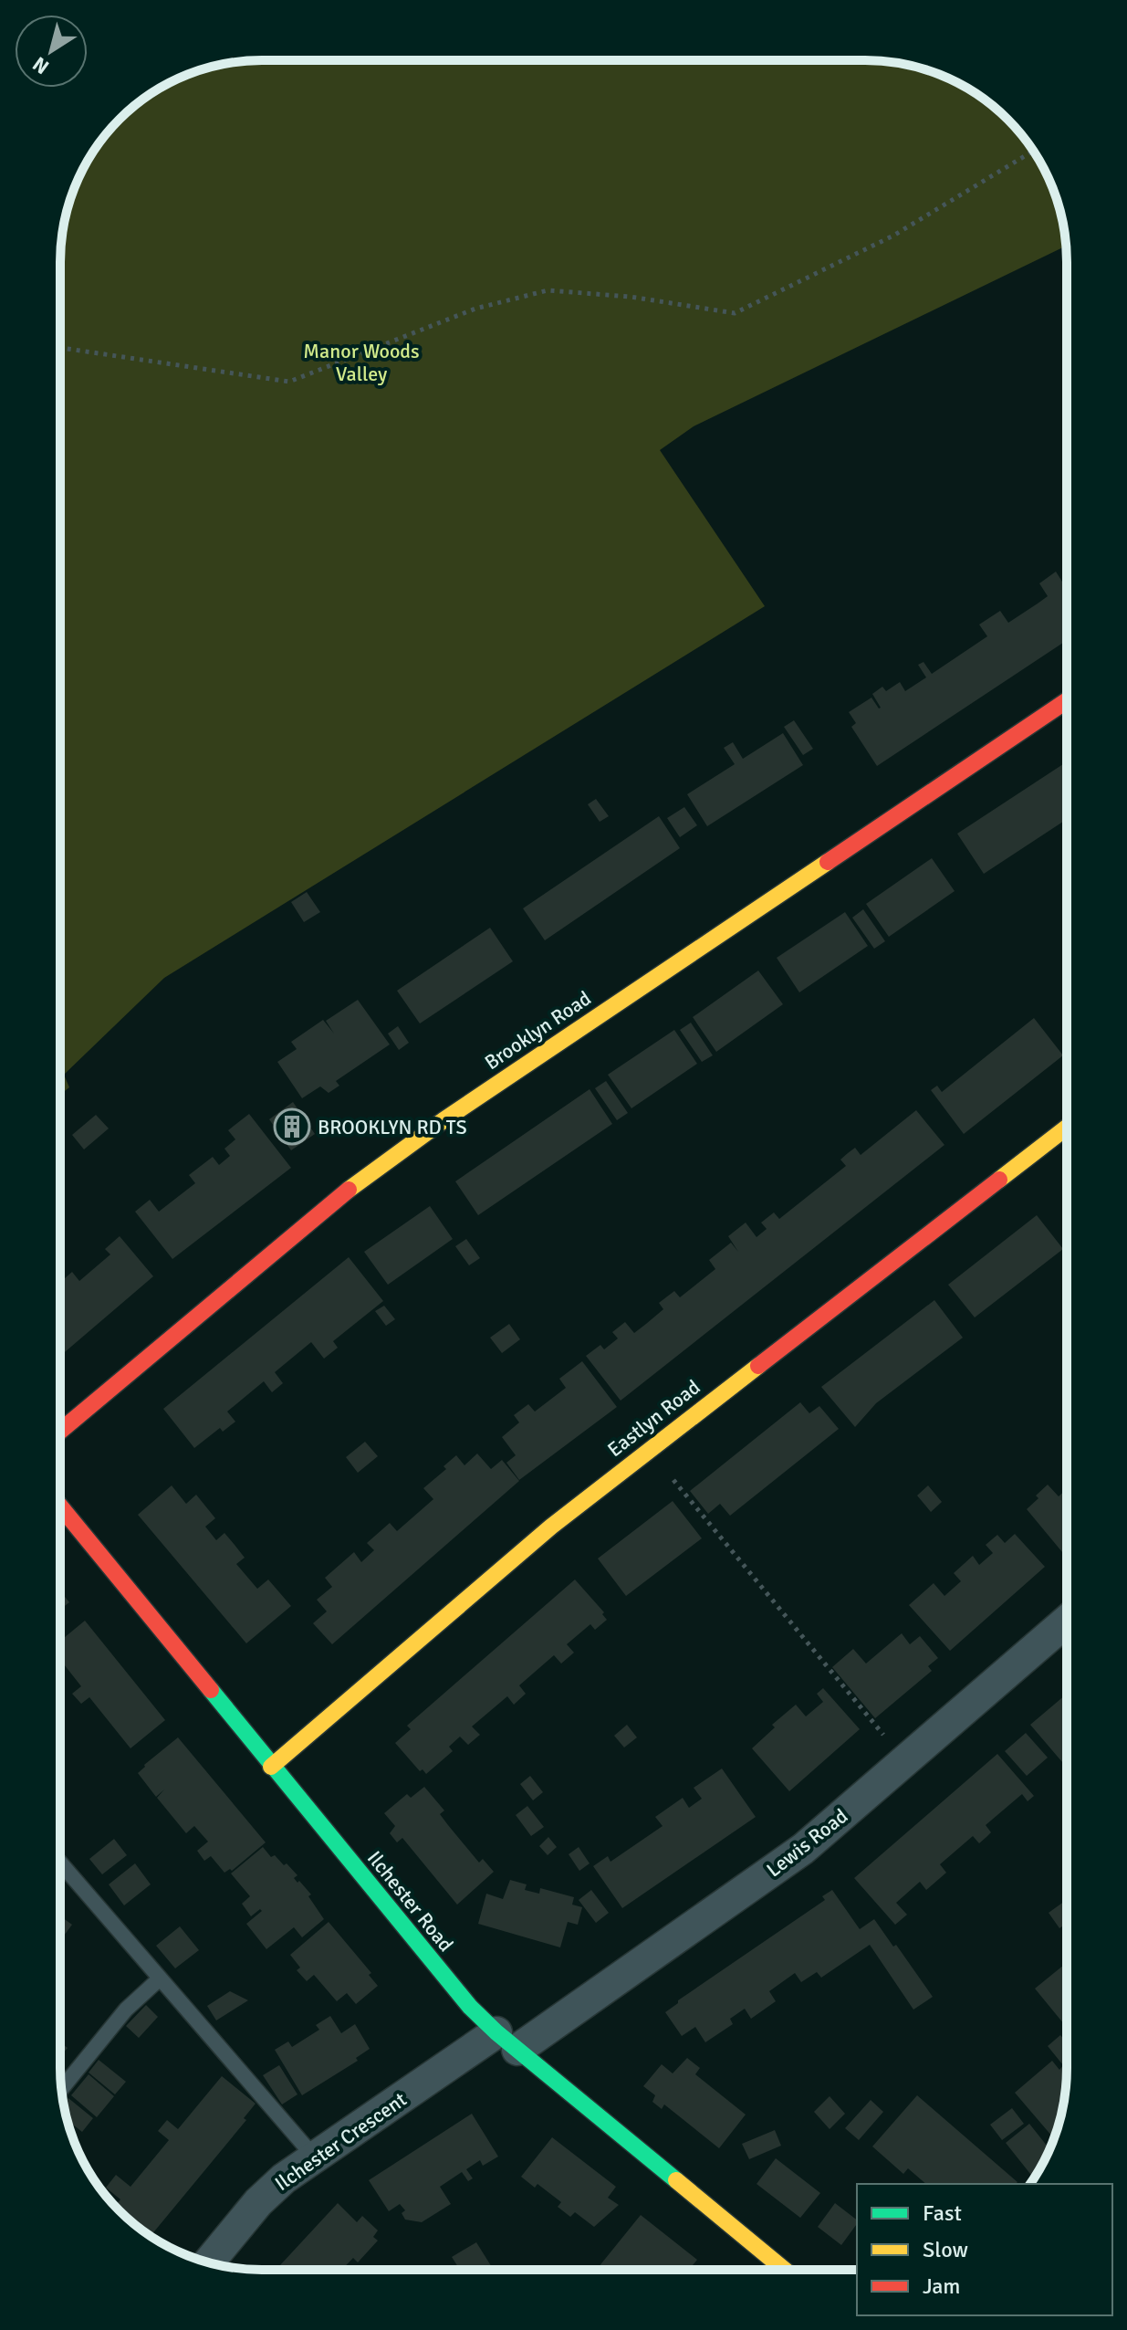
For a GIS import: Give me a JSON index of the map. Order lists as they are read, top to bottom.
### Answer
{
  "streets": {
    "street": [
      "Brooklyn Road",
      "Eastlyn Road",
      "Lewis Road",
      "Ilchester Road",
      "Ilchester Crescent"
    ]
  },
  "crossings": [
    ["Eastlyn Road", "Ilchester Road"],
    ["Lewis Road", "Ilchester Road"],
    ["Lewis Road", "Ilchester Crescent"],
    ["Ilchester Road", "Ilchester Crescent"]
  ],
  "parks": ["Manor Woods Valley"],
  "places": {
    "building": ["BROOKLYN RD TS"]
  },
  "legend": ["Fast", "Slow", "Jam"],
  "north": "bottom left"
}
